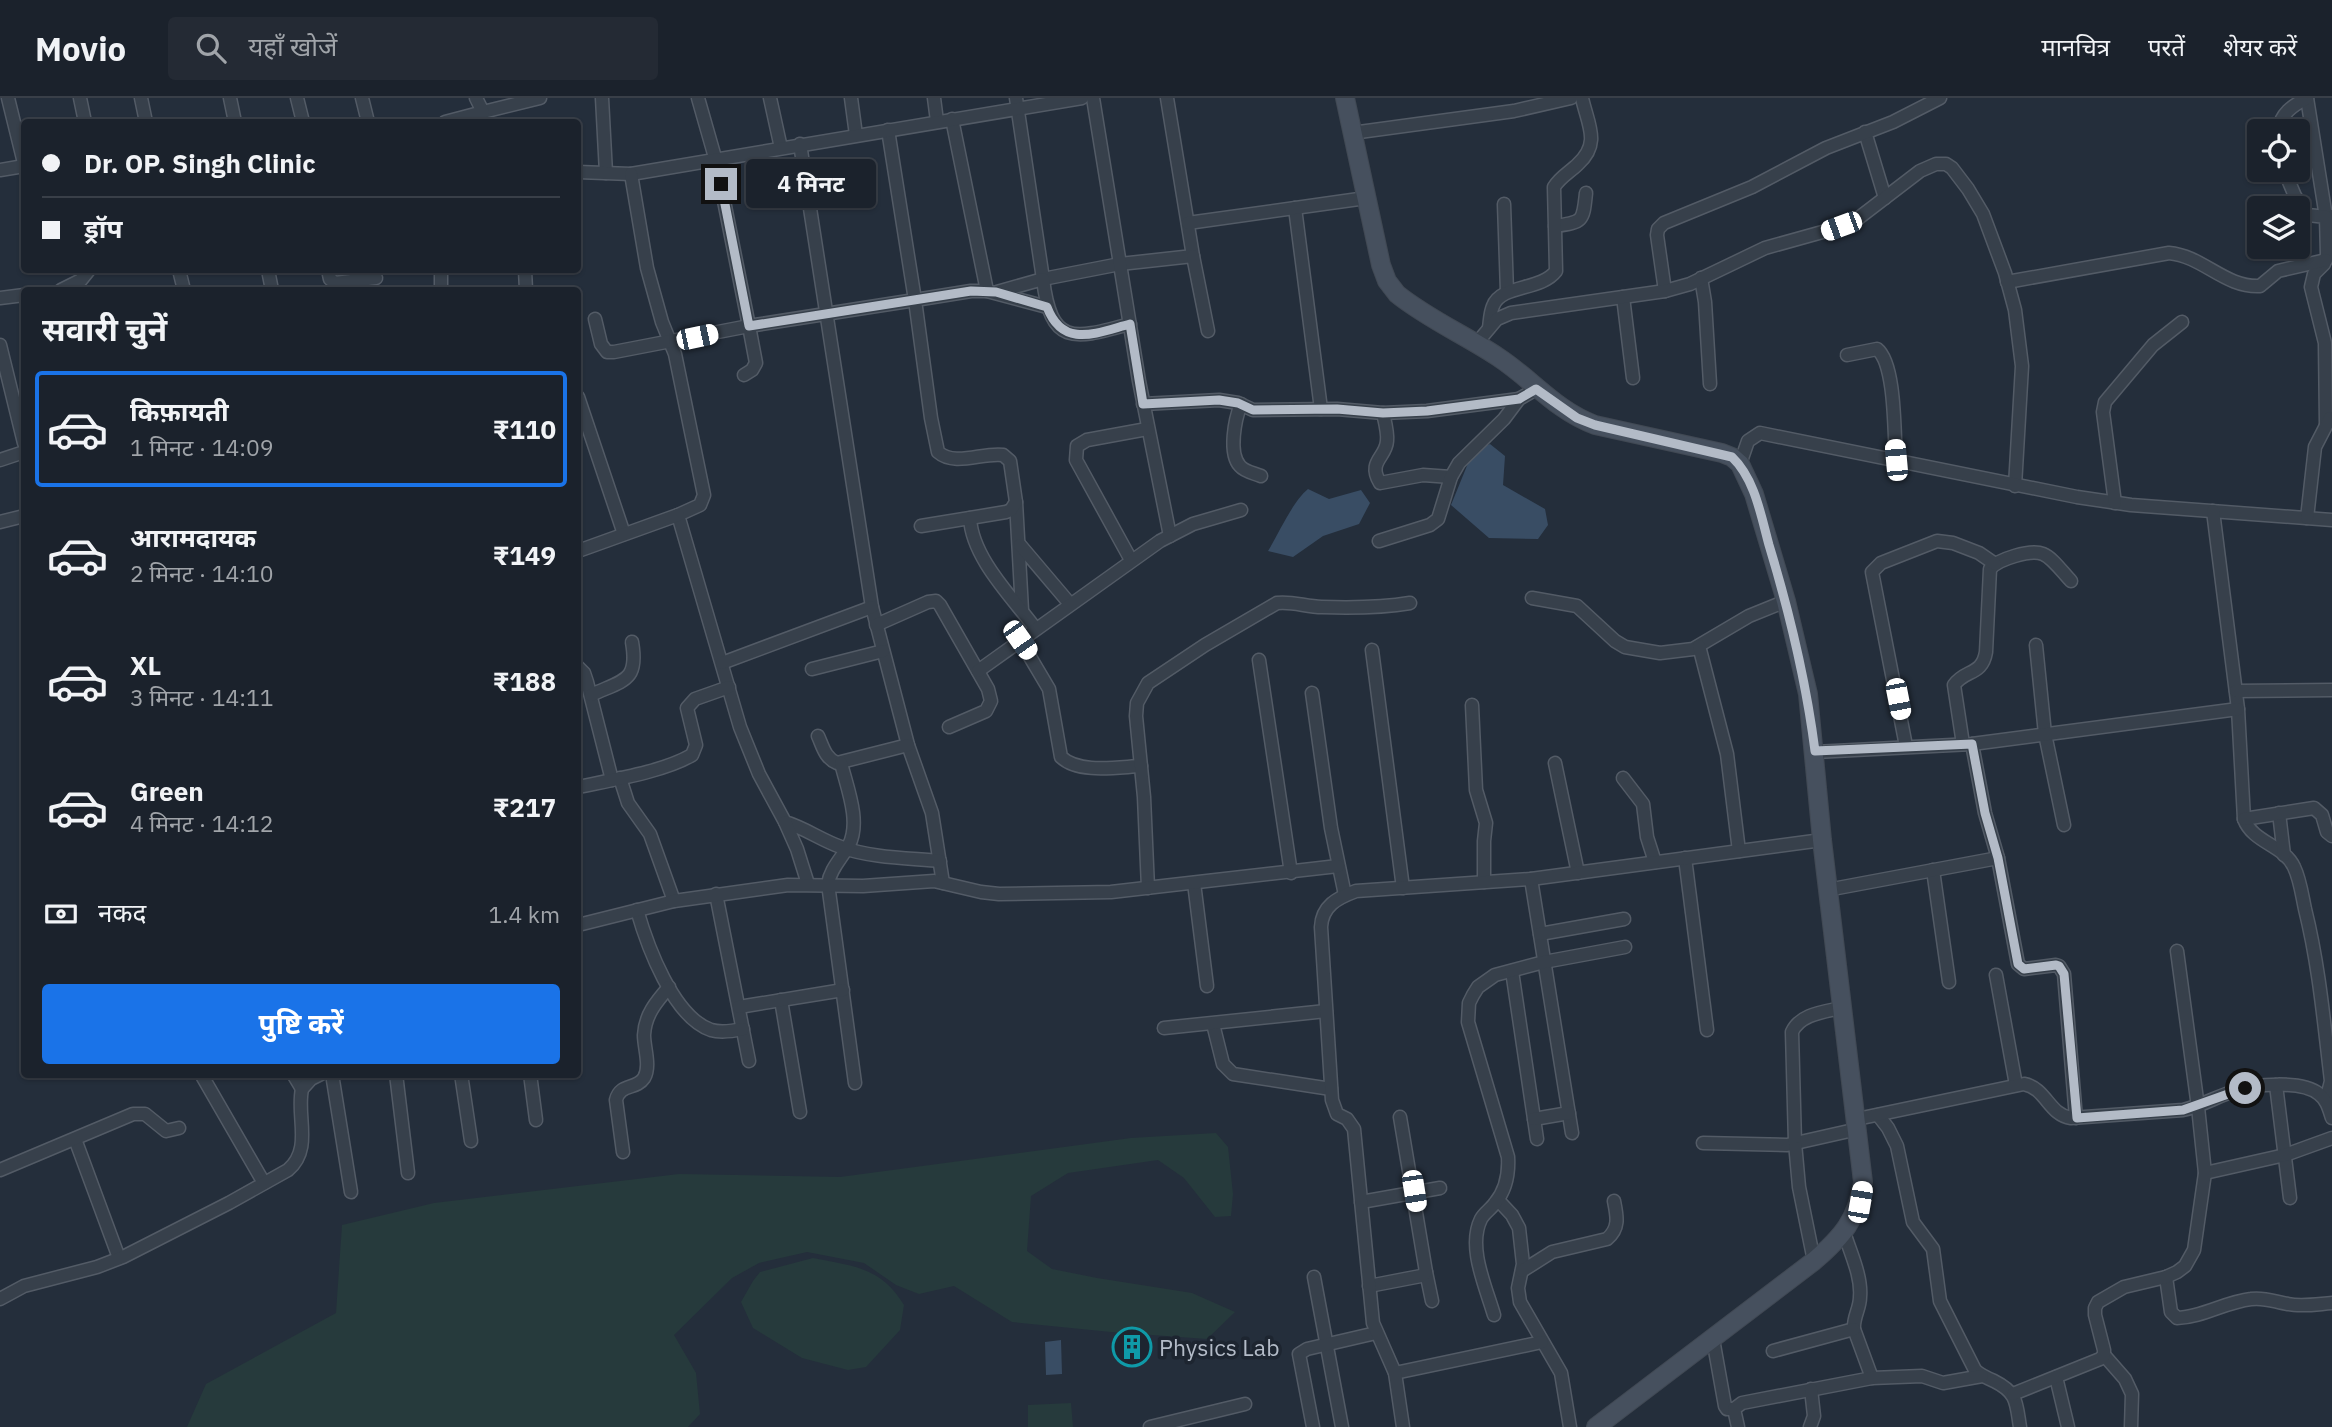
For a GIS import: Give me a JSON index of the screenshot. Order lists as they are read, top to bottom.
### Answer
{
  "places": {
    "building": ["Physics Lab"]
  },
  "page": {
    "header": "Movio",
    "search": "यहाँ खोजें",
    "nav": ["मानचित्र", "परतें", "शेयर करें"],
    "banner": ["Dr. OP. Singh Clinic", "ड्रॉप"],
    "bubble": "4 मिनट",
    "heading": "सवारी चुनें",
    "list": [
      {
        "name": "किफ़ायती",
        "note": "1 मिनट · 14:09",
        "value": "₹110"
      },
      {
        "name": "आरामदायक",
        "note": "2 मिनट · 14:10",
        "value": "₹149"
      },
      {
        "name": "XL",
        "note": "3 मिनट · 14:11",
        "value": "₹188"
      },
      {
        "name": "Green",
        "note": "4 मिनट · 14:12",
        "value": "₹217"
      }
    ],
    "pay": ["नकद", "1.4 km"],
    "buttons": "पुष्टि करें"
  }
}
